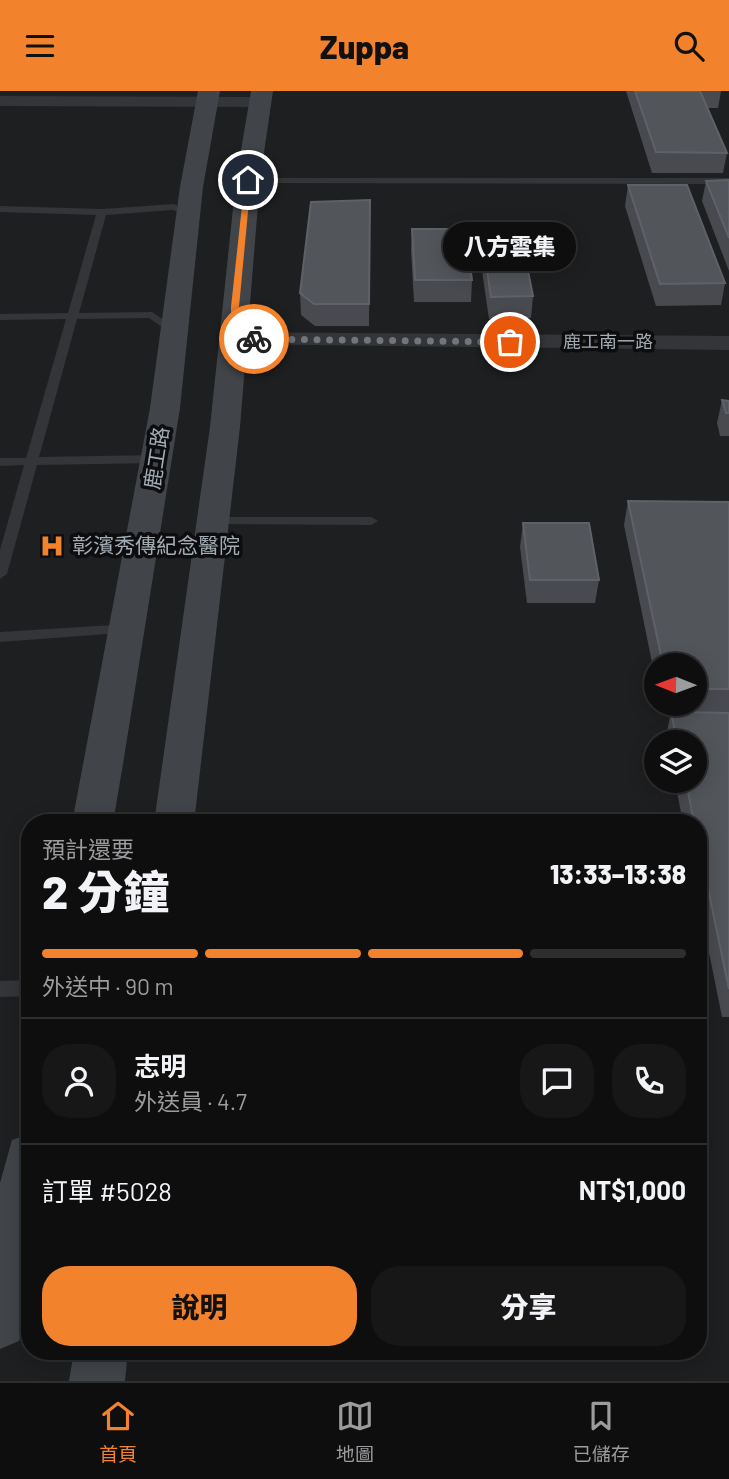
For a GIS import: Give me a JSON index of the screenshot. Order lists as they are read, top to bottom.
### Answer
{
  "streets": {
    "street": ["鹿工南一路", "鹿工路"]
  },
  "places": {
    "other": ["八方雲集"],
    "hospital": ["彰濱秀傳紀念醫院"]
  },
  "north": "left",
  "page": {
    "header": "Zuppa",
    "bubble": "八方雲集",
    "heading": ["2 分鐘", "預計還要", "13:33–13:38"],
    "panel": [
      "志明",
      "外送員 · 4.7",
      "訂單 #5028",
      "NT$1,000"
    ],
    "bar": "外送中 · 90 m",
    "buttons": ["說明", "分享"],
    "tabs": ["首頁", "地圖", "已儲存"]
  }
}
